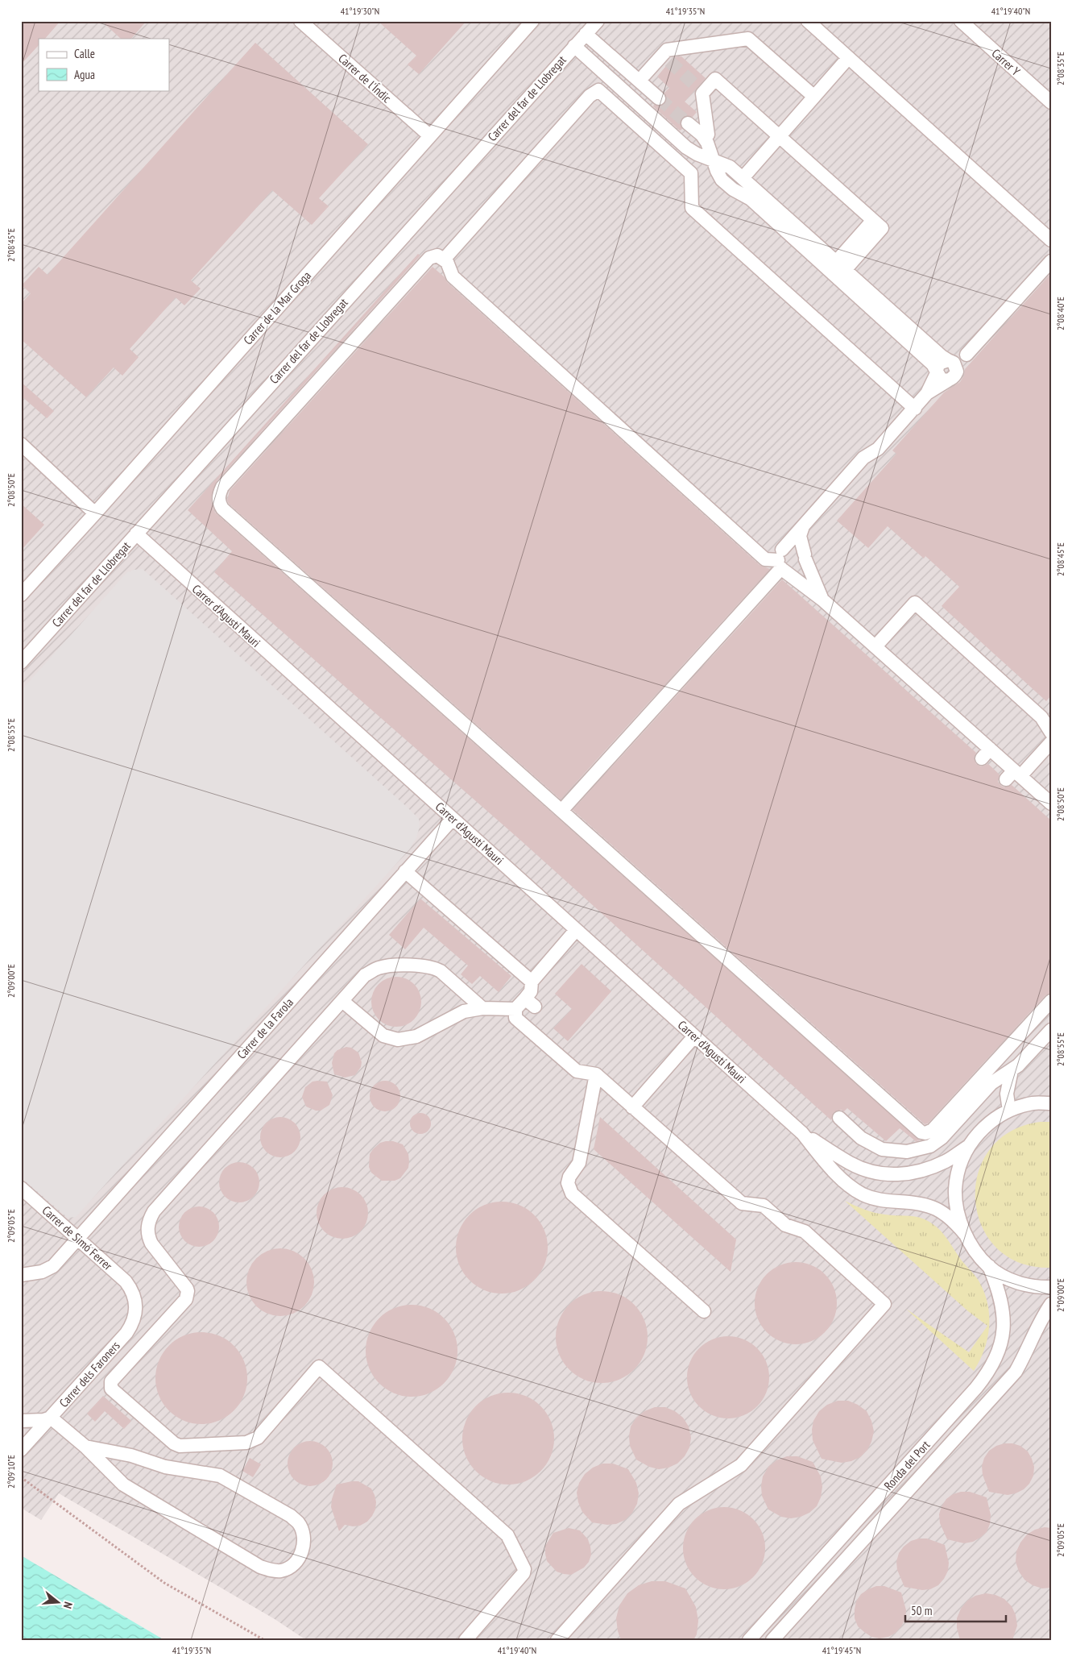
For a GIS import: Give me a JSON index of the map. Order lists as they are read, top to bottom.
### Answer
{
  "streets": {
    "street": [
      "Carrer Y",
      "Carrer de l'Índic",
      "Carrer del far de Llobregat",
      "Carrer de la Mar Groga",
      "Carrer d'Agustí Mauri",
      "Carrer de la Farola",
      "Carrer de Simó Ferrer",
      "Carrer dels Faroners",
      "Ronda del Port"
    ]
  },
  "crossings": [
    ["Carrer de l'Índic", "Carrer de la Mar Groga"],
    ["Carrer del far de Llobregat", "Carrer d'Agustí Mauri"],
    ["Carrer d'Agustí Mauri", "Carrer de la Farola"],
    ["Carrer de la Farola", "Carrer de Simó Ferrer"],
    ["Carrer de Simó Ferrer", "Carrer dels Faroners"]
  ],
  "legend": ["Calle", "Agua"],
  "scale_bar": "50 m",
  "north": "right",
  "coordinates": [
    "41°19'30\"N",
    "41°19'35\"N",
    "41°19'40\"N",
    "2°08'35\"E",
    "2°08'45\"E",
    "2°08'40\"E",
    "2°08'50\"E",
    "2°08'55\"E",
    "2°09'00\"E",
    "2°09'05\"E",
    "2°09'10\"E",
    "41°19'45\"N"
  ]
}
